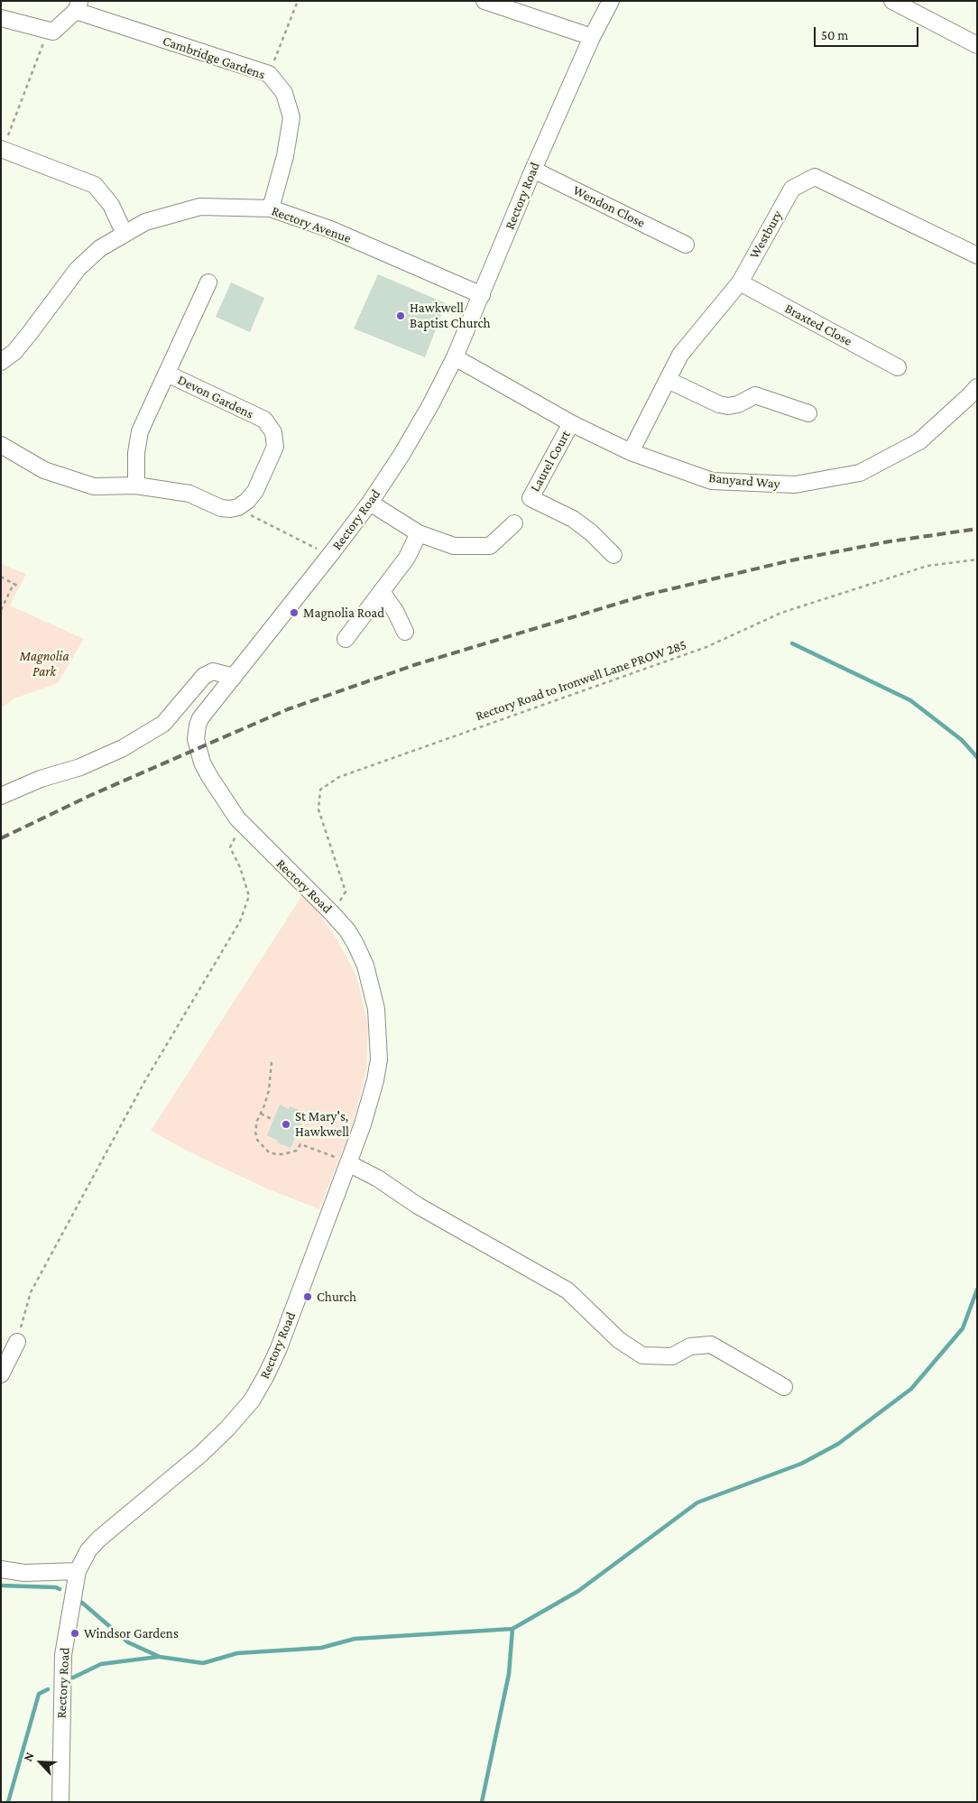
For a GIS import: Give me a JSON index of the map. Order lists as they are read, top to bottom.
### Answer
{
  "streets": {
    "street": [
      "Cambridge Gardens",
      "Rectory Road",
      "Wendon Close",
      "Rectory Avenue",
      "Westbury",
      "Braxted Close",
      "Devon Gardens",
      "Laurel Court",
      "Banyard Way"
    ],
    "path": ["Rectory Road to Ironwell Lane PROW 285"]
  },
  "crossings": [
    ["Cambridge Gardens", "Rectory Avenue"],
    ["Rectory Road", "Wendon Close"],
    ["Rectory Road", "Rectory Avenue"],
    ["Rectory Road", "Banyard Way"],
    ["Rectory Road", "Rectory Road to Ironwell Lane PROW 285"],
    ["Westbury", "Braxted Close"],
    ["Westbury", "Banyard Way"],
    ["Laurel Court", "Banyard Way"]
  ],
  "parks": ["Magnolia Park"],
  "places": [
    "Hawkwell Baptist Church",
    "Magnolia Road",
    "St Mary's, Hawkwell",
    "Church",
    "Windsor Gardens"
  ],
  "scale_bar": "50 m",
  "north": "top left"
}
